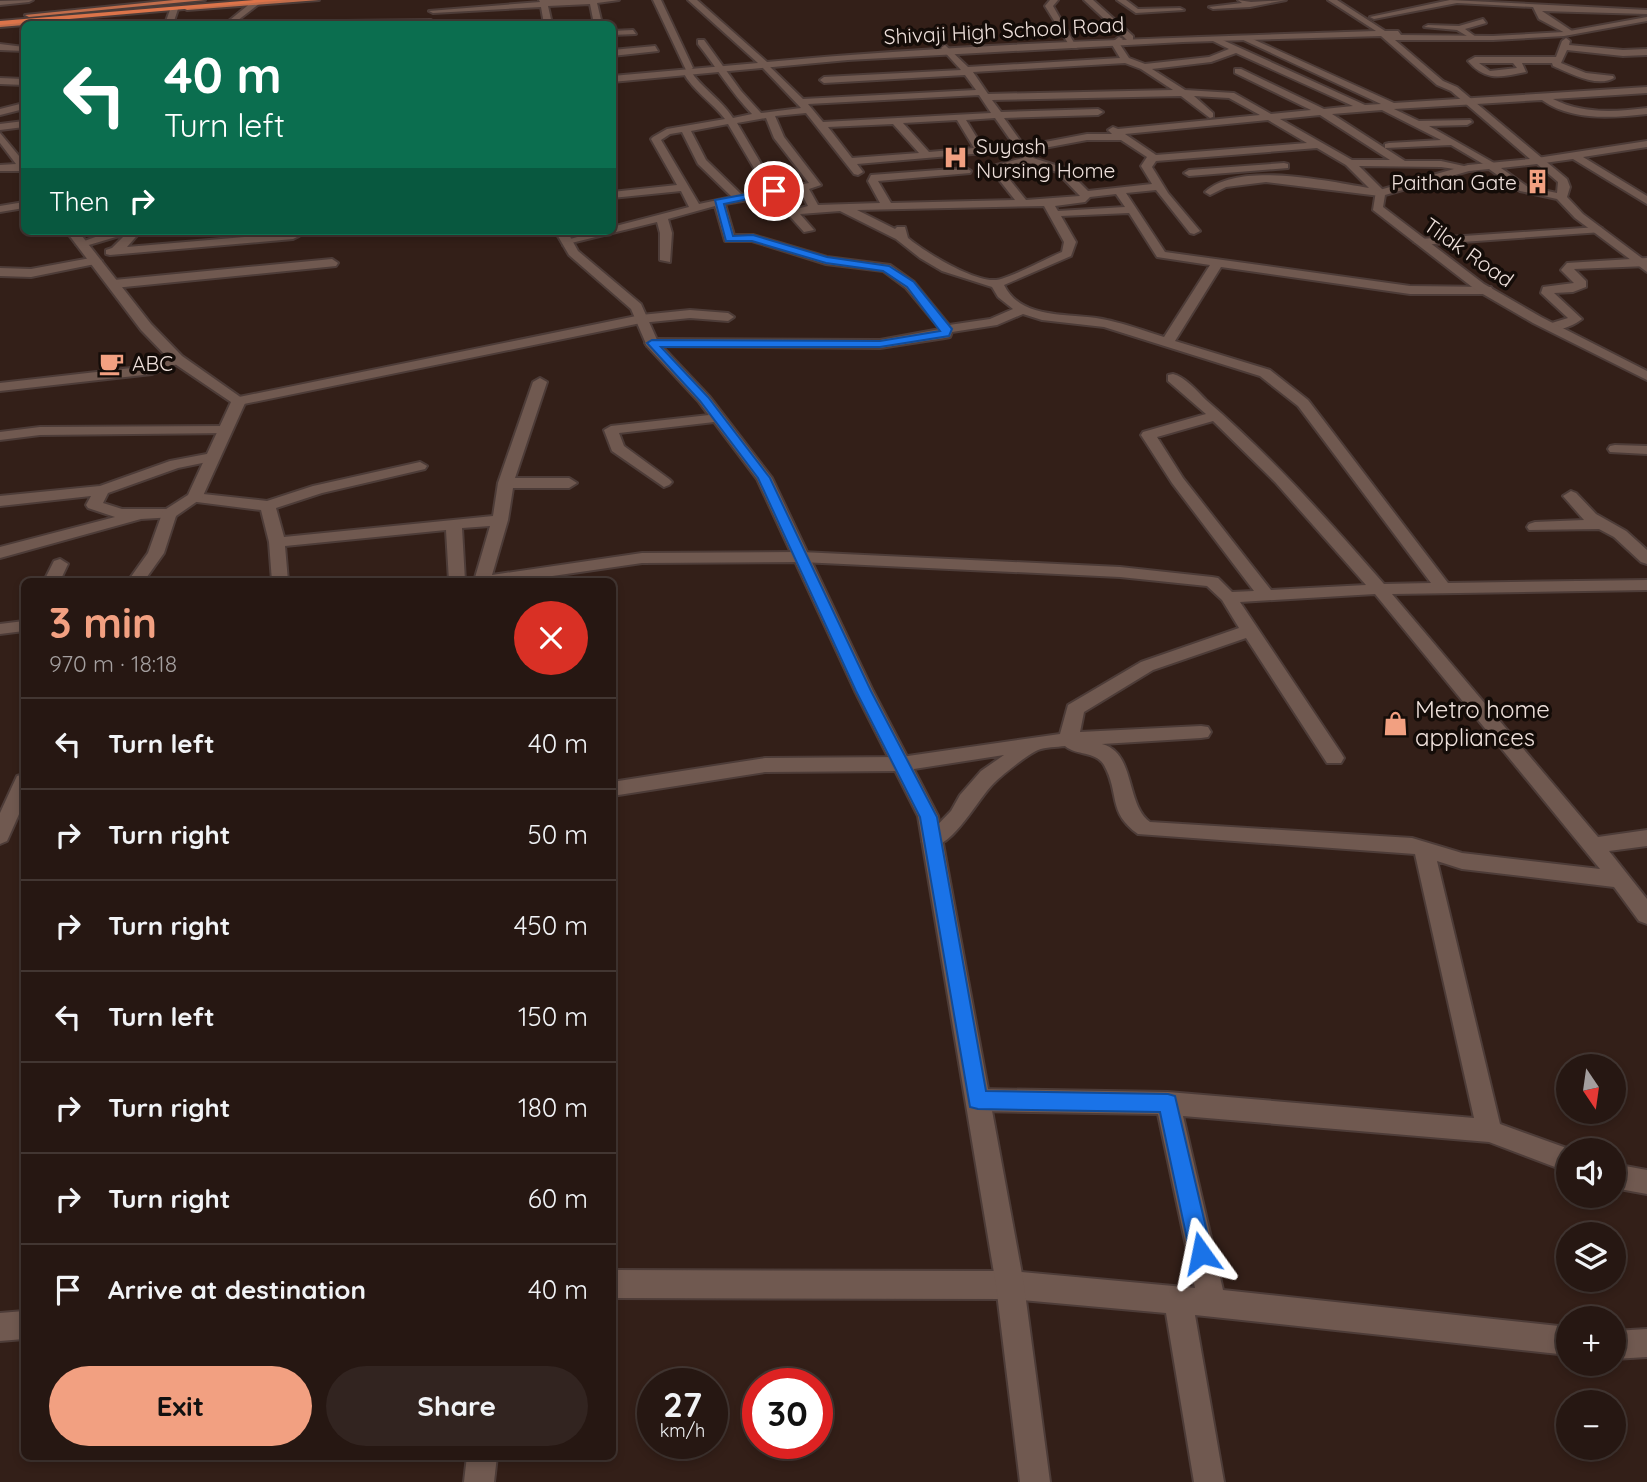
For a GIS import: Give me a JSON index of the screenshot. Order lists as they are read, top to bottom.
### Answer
{
  "streets": {
    "street": ["Shivaji High School Road", "Tilak Road"]
  },
  "places": {
    "hospital": ["Suyash Nursing Home"],
    "building": ["Paithan Gate"],
    "cafe": ["ABC"],
    "shop": ["Metro home appliances"]
  },
  "north": "bottom",
  "page": {
    "turn": ["40 m", "Turn left"],
    "then": "Then",
    "heading": ["3 min", "970 m · 18:18"],
    "list": [
      {
        "name": "Turn left",
        "value": "40 m"
      },
      {
        "name": "Turn right",
        "value": "50 m"
      },
      {
        "name": "Turn right",
        "value": "450 m"
      },
      {
        "name": "Turn left",
        "value": "150 m"
      },
      {
        "name": "Turn right",
        "value": "180 m"
      },
      {
        "name": "Turn right",
        "value": "60 m"
      },
      {
        "name": "Arrive at destination",
        "value": "40 m"
      }
    ],
    "map_buttons": ["+", "−"],
    "buttons": ["Exit", "Share"],
    "speed": "27 km/h",
    "limit": "30"
  }
}
